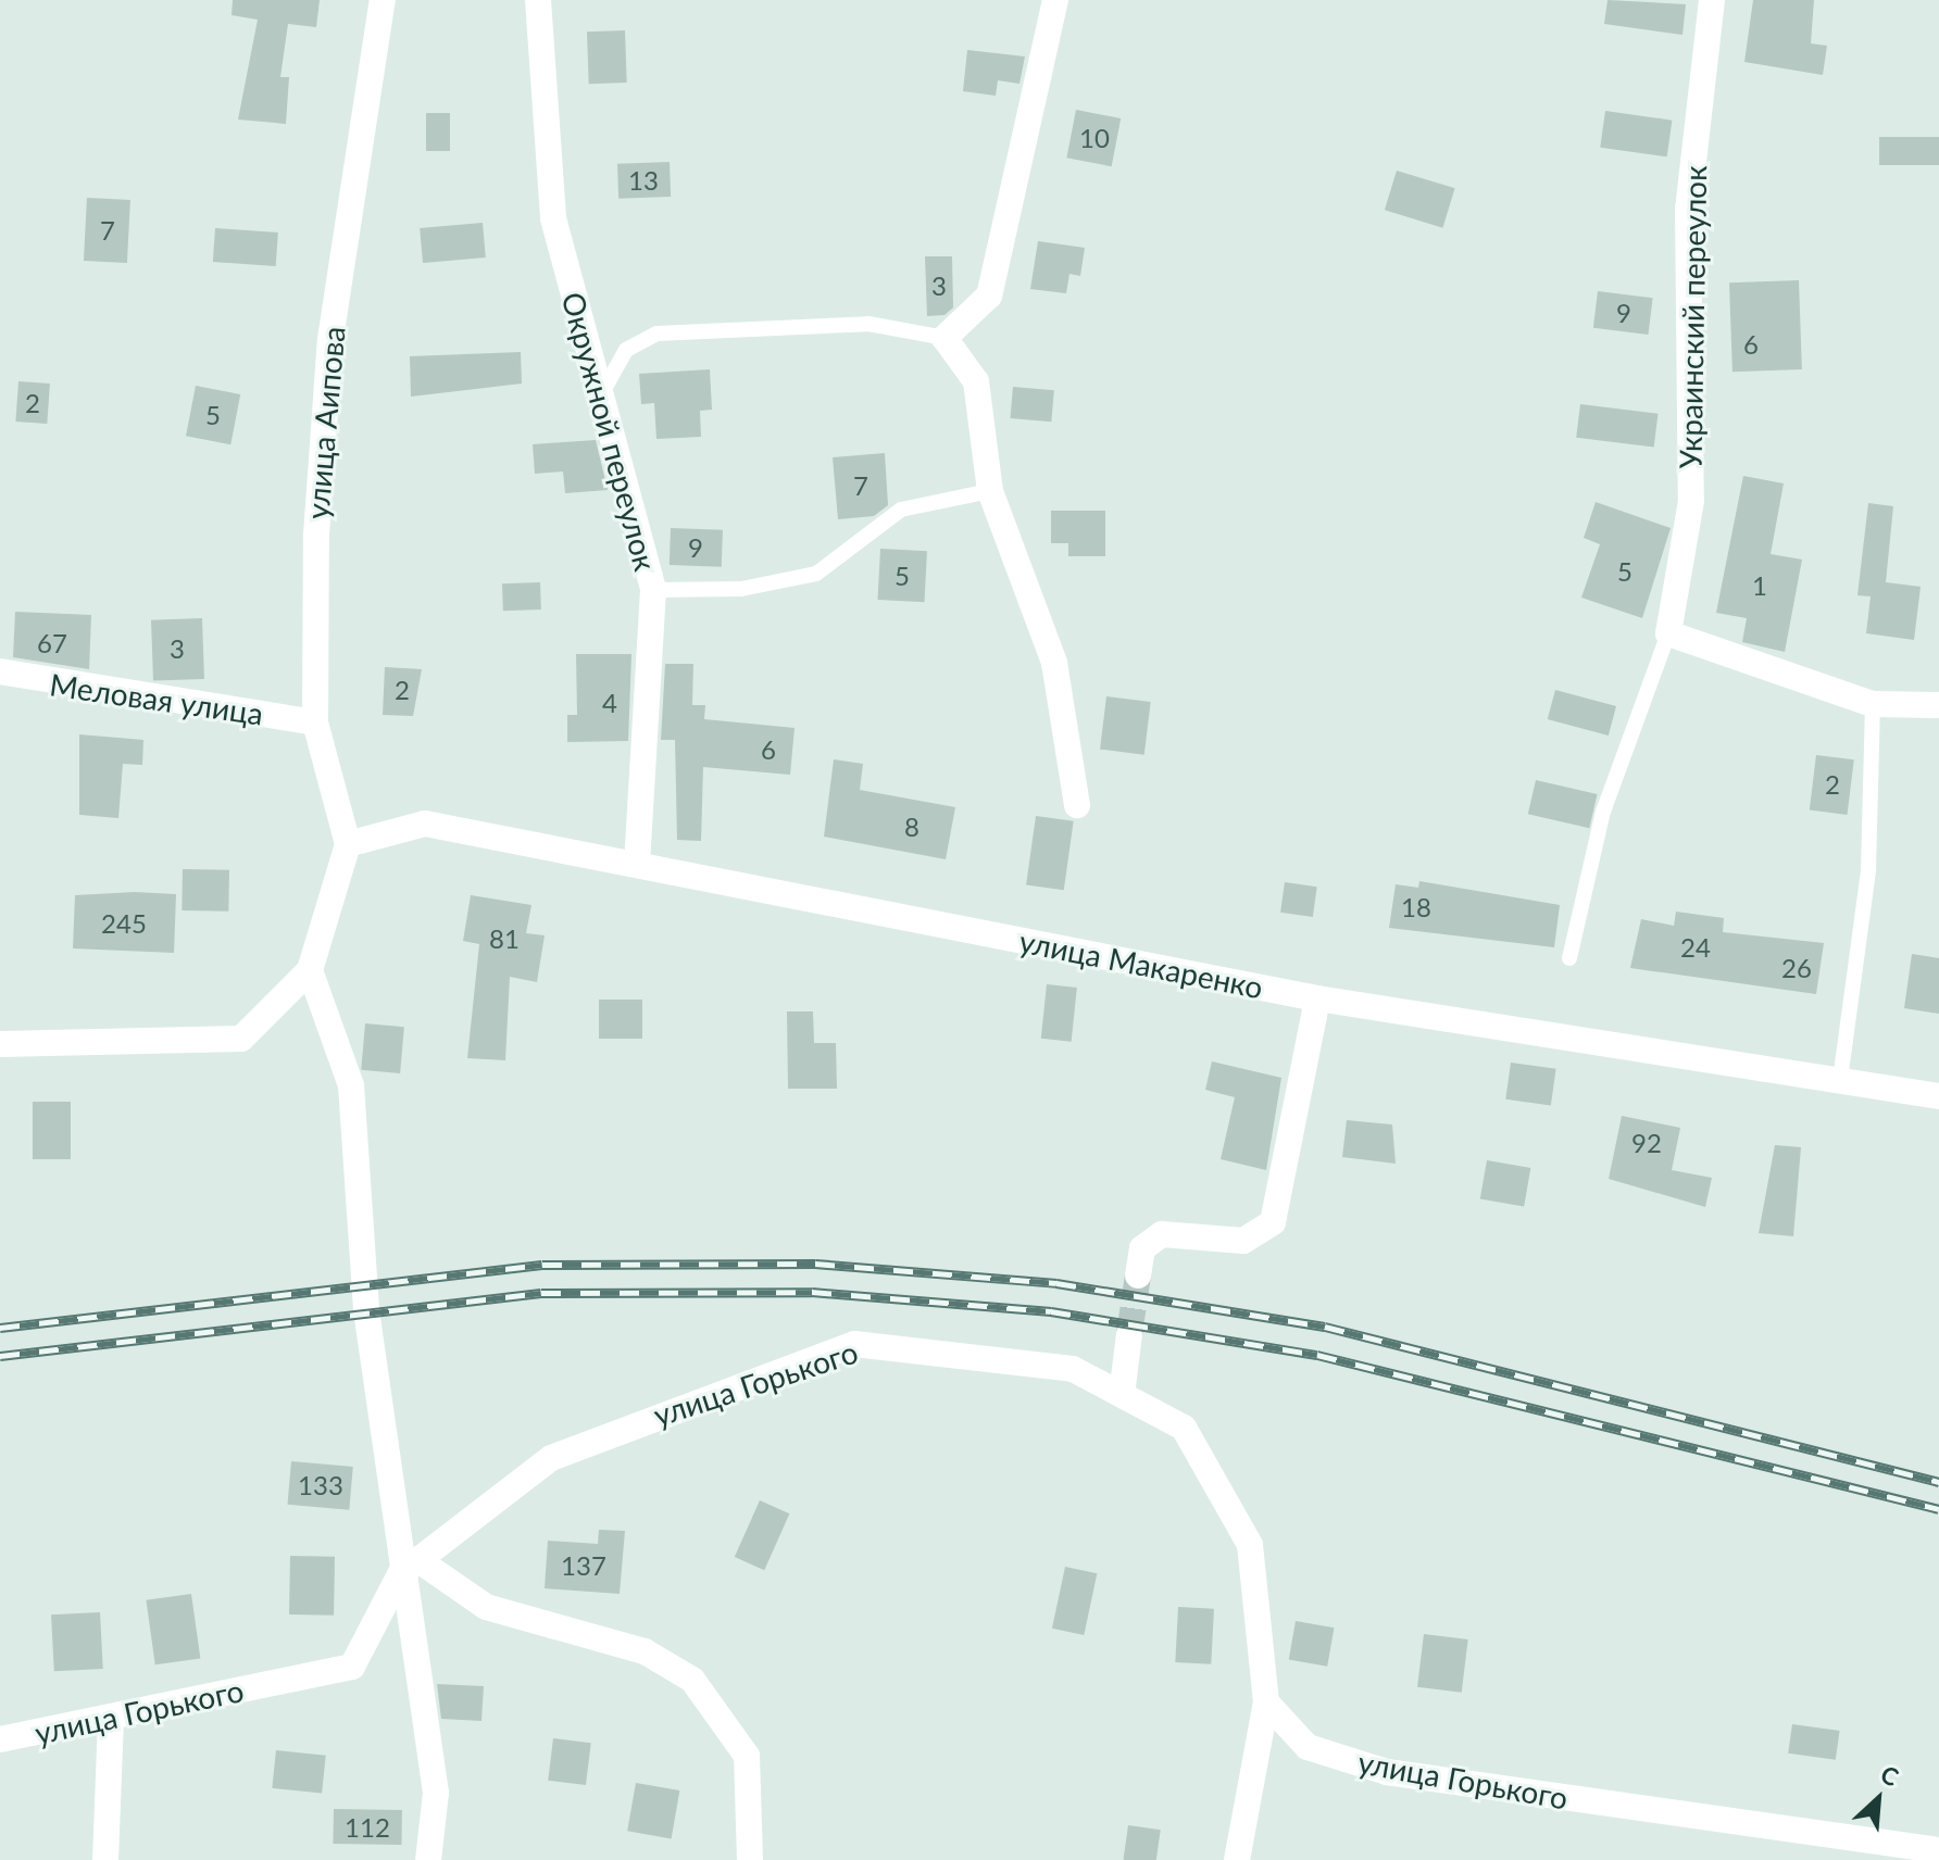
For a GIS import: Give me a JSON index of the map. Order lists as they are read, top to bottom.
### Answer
{
  "streets": {
    "street": [
      "Украинский переулок",
      "улица Аипова",
      "Окружной переулок",
      "Меловая улица",
      "улица Макаренко",
      "улица Горького"
    ]
  },
  "crossings": [
    ["улица Аипова", "Меловая улица"],
    ["улица Аипова", "улица Макаренко"],
    ["Окружной переулок", "улица Макаренко"]
  ],
  "house_numbers": [
    "10",
    "13",
    "7",
    "3",
    "9",
    "6",
    "2",
    "5",
    "7",
    "9",
    "5",
    "5",
    "1",
    "67",
    "3",
    "2",
    "4",
    "6",
    "2",
    "8",
    "18",
    "245",
    "81",
    "24",
    "26",
    "92",
    "133",
    "137",
    "112"
  ],
  "north": "top right"
}
